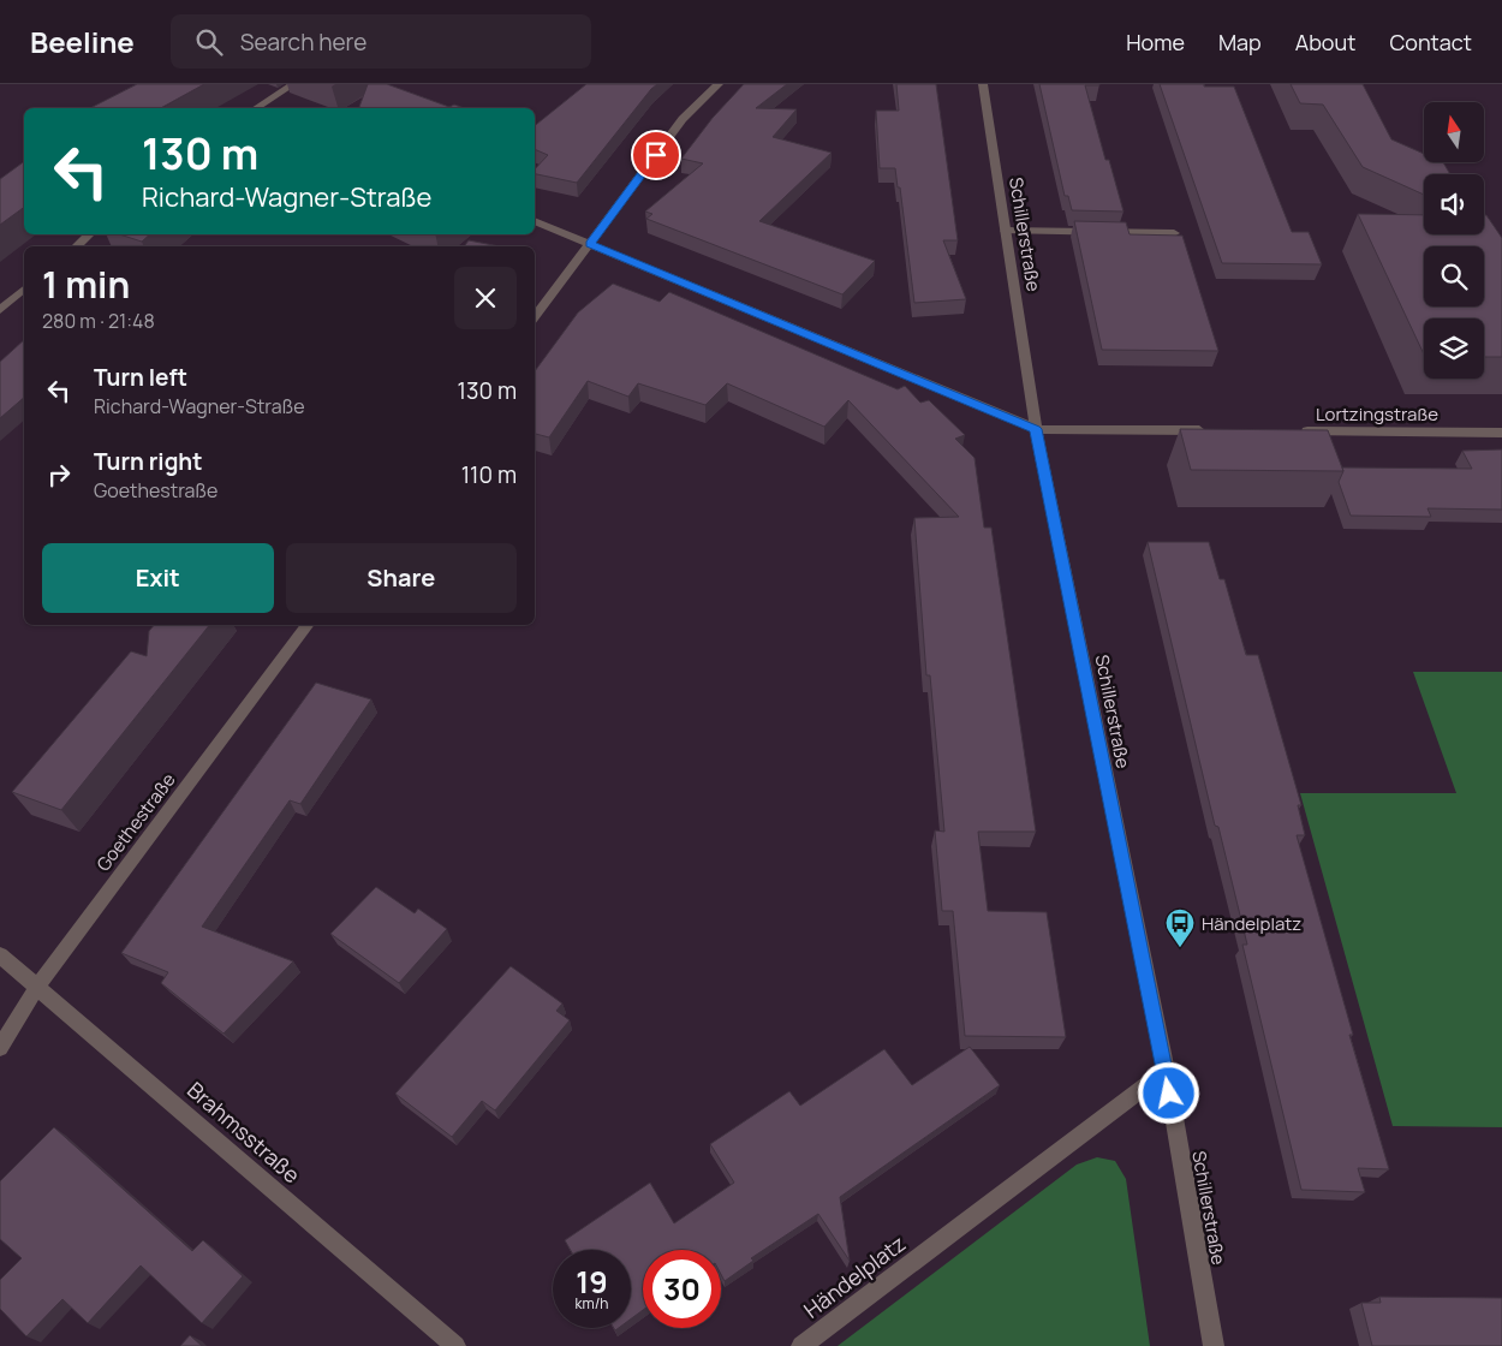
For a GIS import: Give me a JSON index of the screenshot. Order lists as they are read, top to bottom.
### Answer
{
  "streets": {
    "street": [
      "Schillerstraße",
      "Lortzingstraße",
      "Goethestraße",
      "Brahmsstraße",
      "Händelplatz"
    ]
  },
  "crossings": [
    ["Schillerstraße", "Händelplatz"],
    ["Goethestraße", "Brahmsstraße"]
  ],
  "places": {
    "bus stop": ["Händelplatz"]
  },
  "north": "top",
  "page": {
    "header": "Beeline",
    "search": "Search here",
    "nav": [
      "Home",
      "Map",
      "About",
      "Contact"
    ],
    "turn": ["130 m", "Richard-Wagner-Straße"],
    "heading": ["1 min", "280 m · 21:48"],
    "list": [
      {
        "name": "Turn left",
        "note": "Richard-Wagner-Straße",
        "value": "130 m"
      },
      {
        "name": "Turn right",
        "note": "Goethestraße",
        "value": "110 m"
      }
    ],
    "buttons": ["Exit", "Share"],
    "speed": "19 km/h",
    "limit": "30"
  }
}
